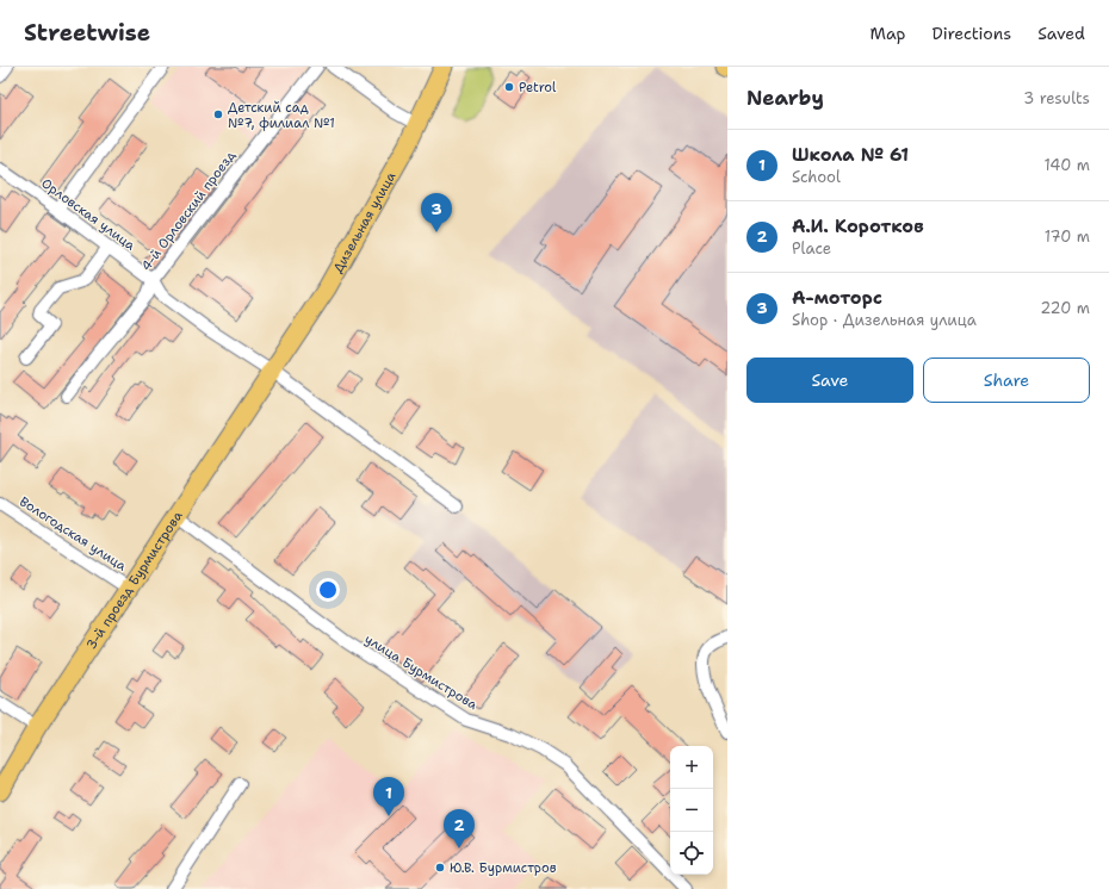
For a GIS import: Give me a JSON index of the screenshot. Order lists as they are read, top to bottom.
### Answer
{
  "streets": {
    "main road": ["Дизельная улица", "3-й проезд Бурмистрова"],
    "street": [
      "4-й Орловский проезд",
      "Орловская улица",
      "Вологодская улица",
      "улица Бурмистрова"
    ]
  },
  "crossings": [
    ["4-й Орловский проезд", "Орловская улица"],
    ["Орловская улица", "Дизельная улица"],
    ["Орловская улица", "3-й проезд Бурмистрова"],
    ["Дизельная улица", "3-й проезд Бурмистрова"],
    ["Вологодская улица", "3-й проезд Бурмистрова"],
    ["3-й проезд Бурмистрова", "улица Бурмистрова"]
  ],
  "places": ["Petrol", "Детский сад №7, филиал №1", "Ю.В. Бурмистров"],
  "page": {
    "header": "Streetwise",
    "nav": ["Map", "Directions", "Saved"],
    "heading": ["Nearby", "3 results"],
    "list": [
      {
        "mark": "1",
        "name": "Школа № 61",
        "note": "School",
        "value": "140 m"
      },
      {
        "mark": "2",
        "name": "А.И. Коротков",
        "note": "Place",
        "value": "170 m"
      },
      {
        "mark": "3",
        "name": "А-моторс",
        "note": "Shop · Дизельная улица",
        "value": "220 m"
      }
    ],
    "pins": ["3", "1", "2"],
    "buttons": ["Save", "Share"],
    "map_buttons": ["+", "−"]
  }
}
